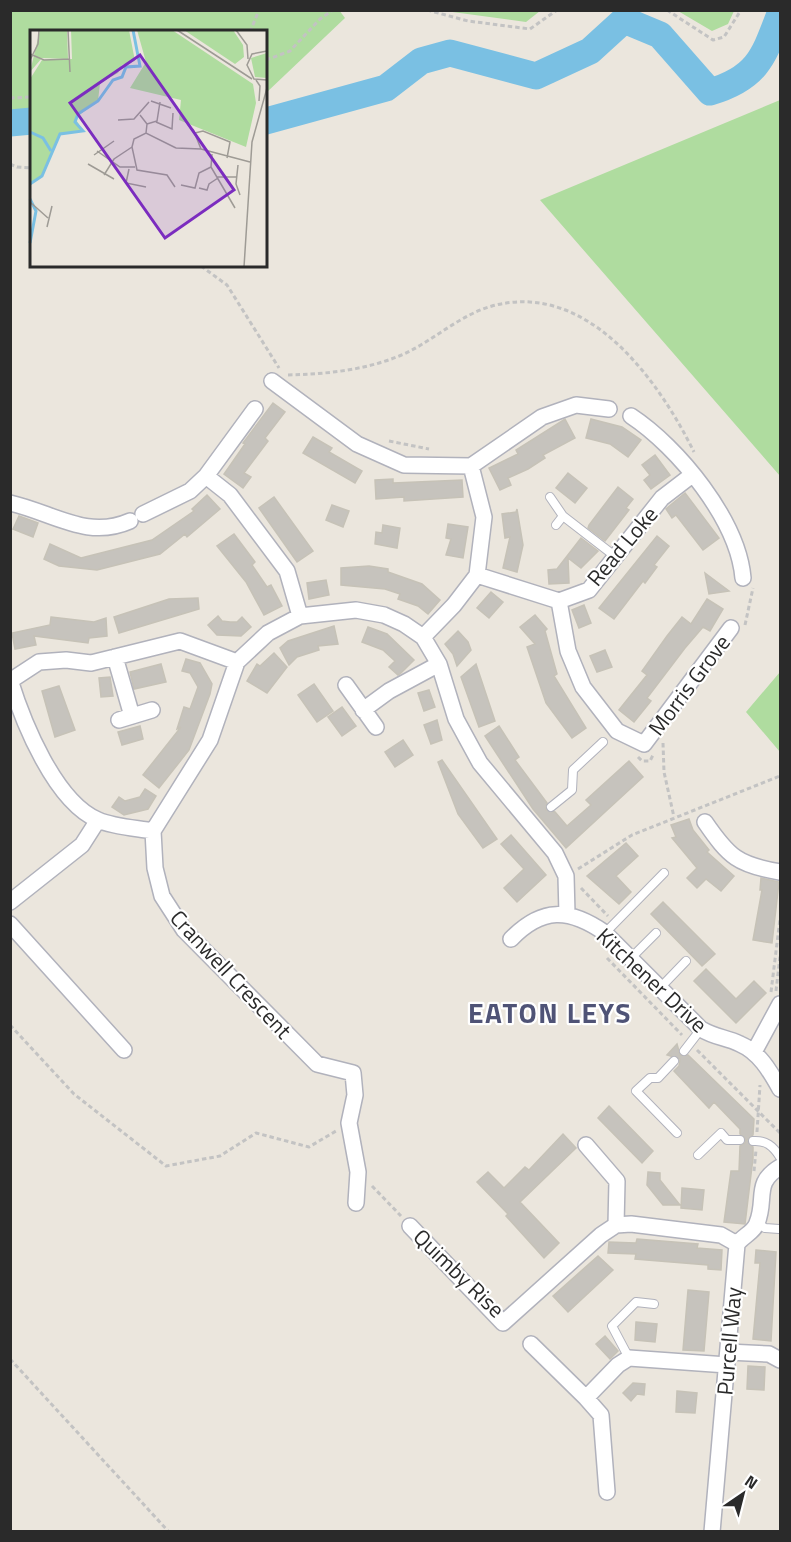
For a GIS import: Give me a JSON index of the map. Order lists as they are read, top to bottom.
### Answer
{
  "streets": {
    "street": [
      "Read Loke",
      "Morris Grove",
      "Cranwell Crescent",
      "Kitchener Drive",
      "Quimby Rise",
      "Purcell Way"
    ]
  },
  "crossings": [
    ["Read Loke", "Morris Grove"]
  ],
  "districts": ["EATON LEYS"],
  "north": "top right"
}
